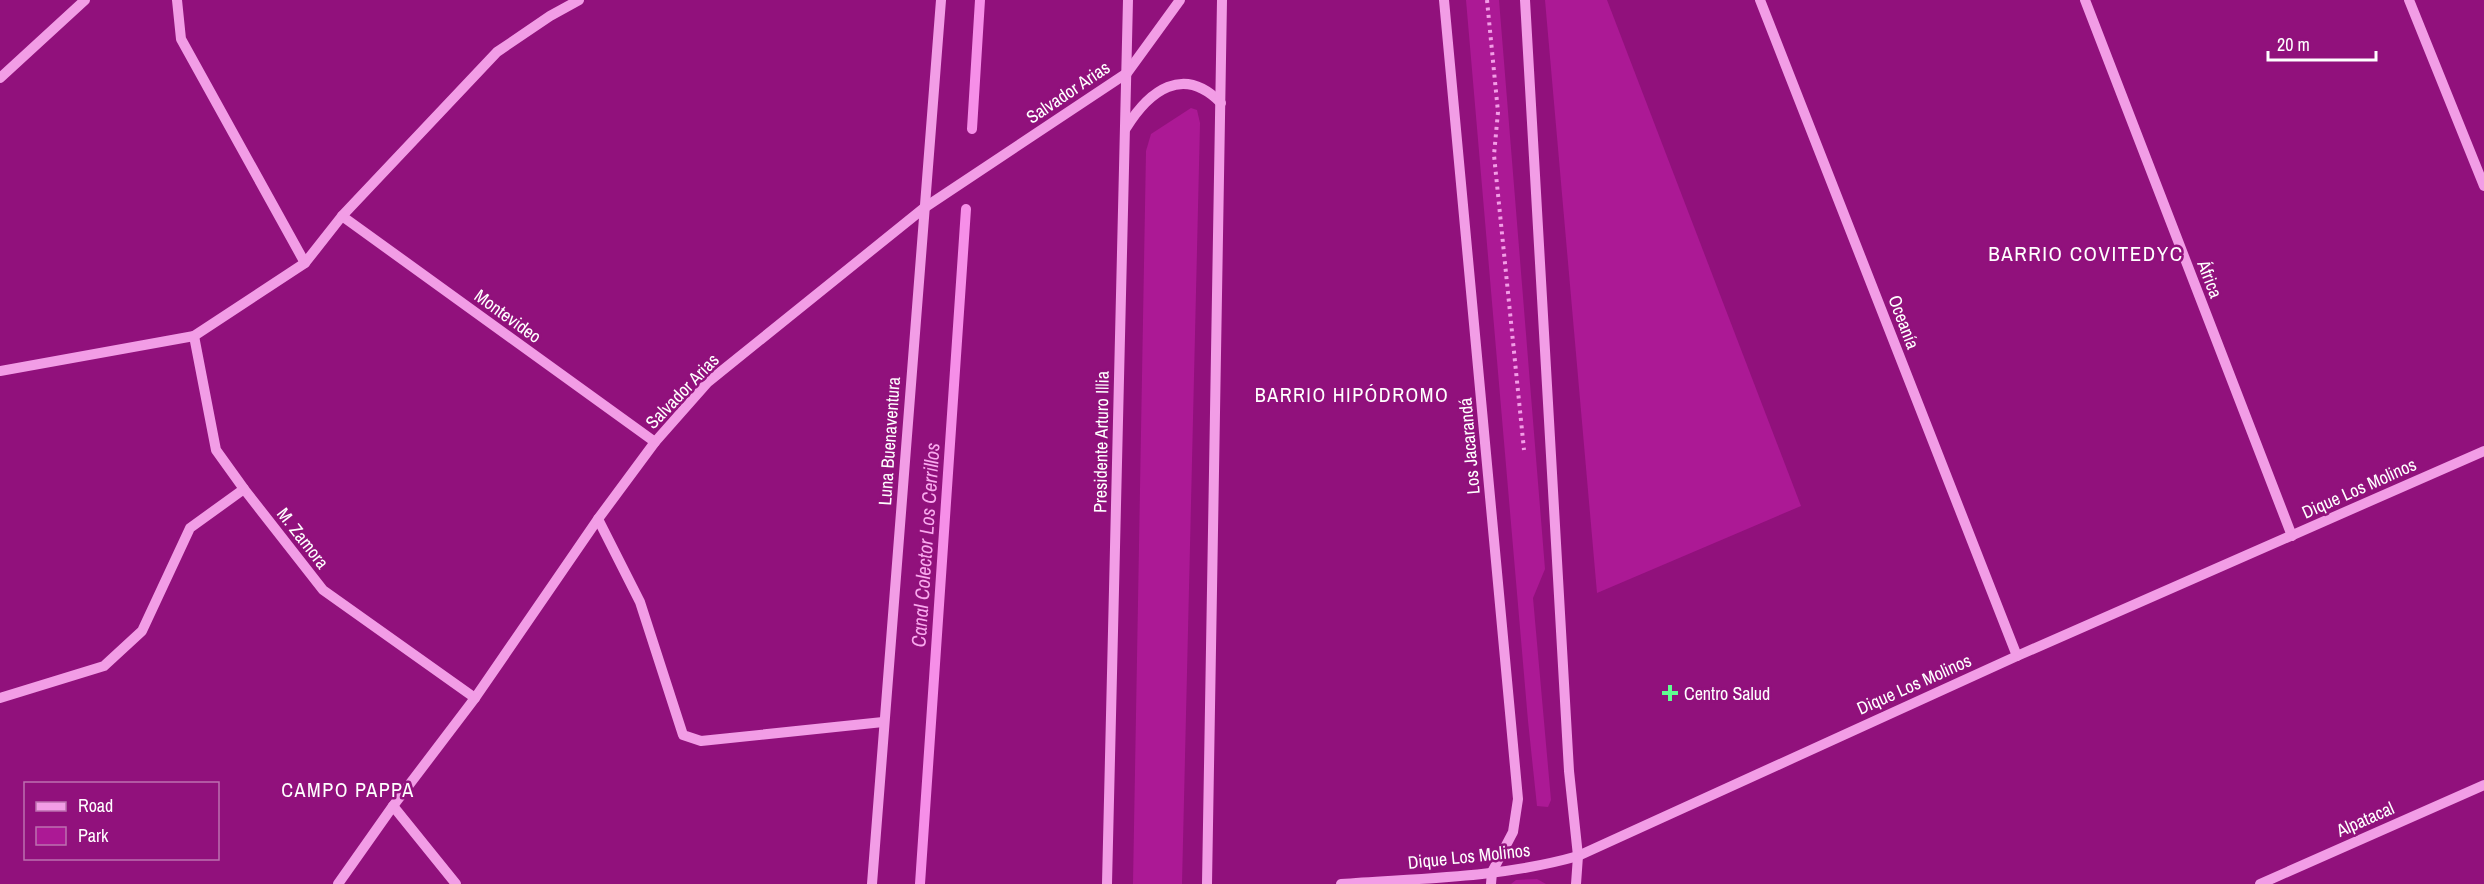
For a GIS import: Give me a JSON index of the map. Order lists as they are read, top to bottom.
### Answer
{
  "streets": {
    "street": [
      "Salvador Arias",
      "África",
      "Montevideo",
      "Oceanía",
      "Luna Buenaventura",
      "Presidente Arturo Illia",
      "Los Jacarandá",
      "Dique Los Molinos",
      "M. Zamora",
      "Alpatacal"
    ]
  },
  "crossings": [
    ["Salvador Arias", "Montevideo"],
    ["Salvador Arias", "Luna Buenaventura"],
    ["Salvador Arias", "Presidente Arturo Illia"],
    ["Salvador Arias", "M. Zamora"],
    ["África", "Dique Los Molinos"],
    ["Oceanía", "Dique Los Molinos"],
    ["Los Jacarandá", "Dique Los Molinos"]
  ],
  "districts": ["BARRIO COVITEDYC", "BARRIO HIPÓDROMO", "CAMPO PAPPA"],
  "water": ["Canal Colector Los Cerrillos"],
  "places": {
    "health": ["Centro Salud"]
  },
  "legend": ["Road", "Park"],
  "scale_bar": "20 m"
}
